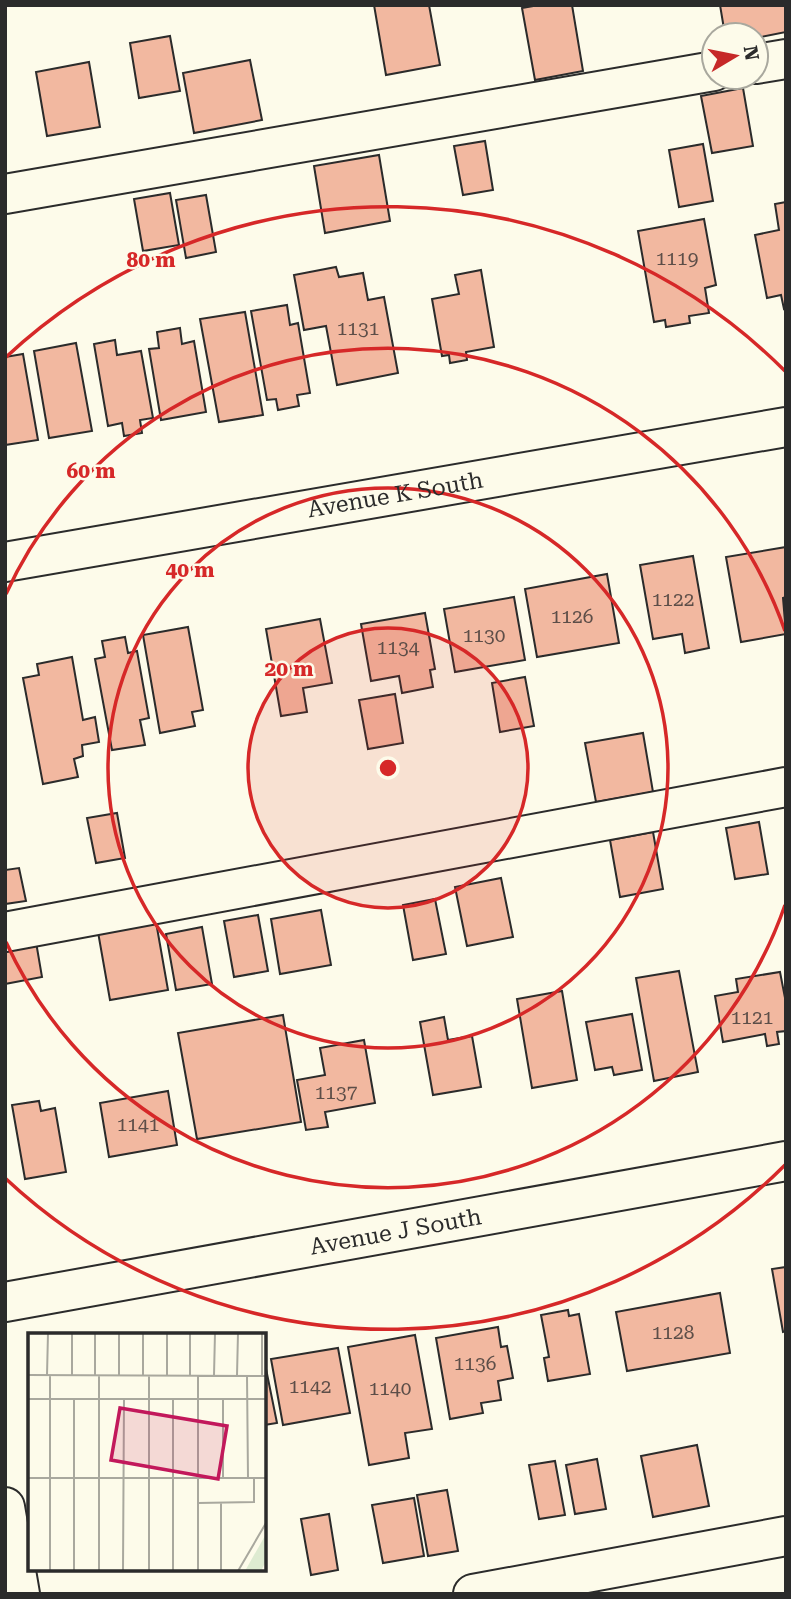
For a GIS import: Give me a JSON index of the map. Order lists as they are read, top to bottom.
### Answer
{
  "streets": {
    "street": ["Avenue K South", "Avenue J South"]
  },
  "house_numbers": [
    "1119",
    "1131",
    "1122",
    "1126",
    "1130",
    "1134",
    "1121",
    "1137",
    "1141",
    "1128",
    "1136",
    "1142",
    "1140"
  ],
  "north": "right",
  "rings": [
    "80 m",
    "60 m",
    "40 m",
    "20 m"
  ]
}
